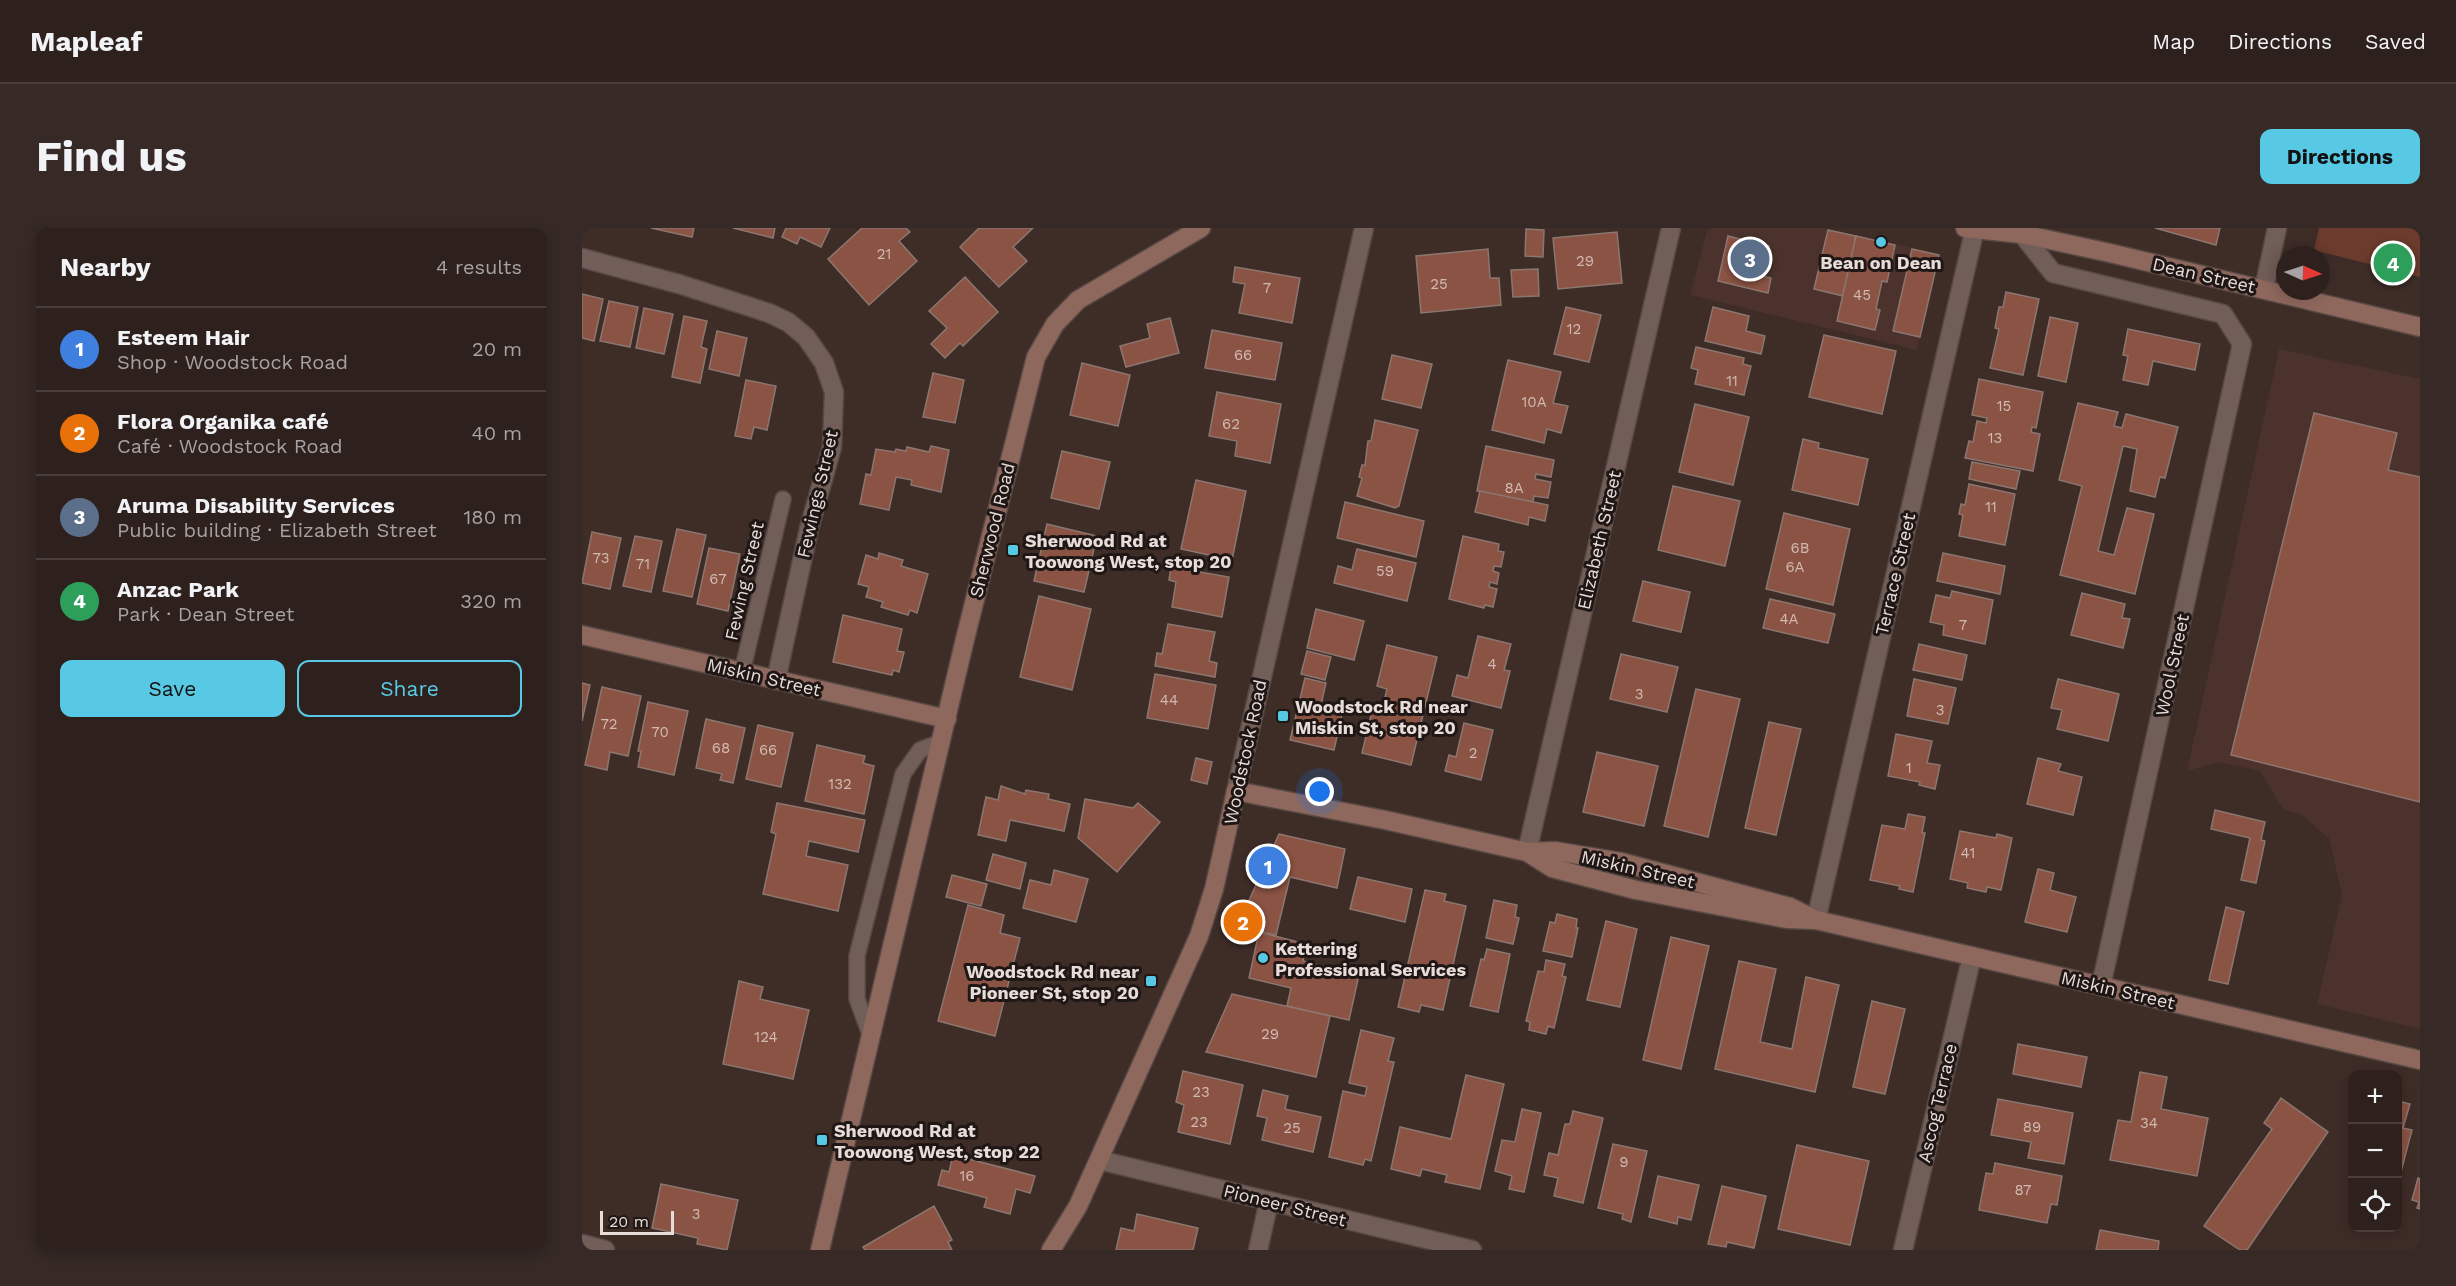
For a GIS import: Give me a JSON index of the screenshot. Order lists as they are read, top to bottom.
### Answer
{
  "streets": {
    "street": [
      "Dean Street",
      "Fewings Street",
      "Sherwood Road",
      "Elizabeth Street",
      "Terrace Street",
      "Wool Street",
      "Miskin Street",
      "Woodstock Road",
      "Ascog Terrace",
      "Pioneer Street"
    ],
    "lane": ["Fewing Street"]
  },
  "crossings": [
    ["Dean Street", "Terrace Street"],
    ["Dean Street", "Wool Street"],
    ["Fewings Street", "Miskin Street"],
    ["Sherwood Road", "Miskin Street"],
    ["Elizabeth Street", "Miskin Street"],
    ["Terrace Street", "Miskin Street"],
    ["Fewing Street", "Miskin Street"],
    ["Wool Street", "Miskin Street"],
    ["Miskin Street", "Woodstock Road"],
    ["Miskin Street", "Ascog Terrace"],
    ["Woodstock Road", "Pioneer Street"]
  ],
  "places": {
    "other": ["Bean on Dean", "Kettering Professional Services"],
    "transit": [
      "Sherwood Rd at Toowong West, stop 20",
      "Woodstock Rd near Miskin St, stop 20",
      "Woodstock Rd near Pioneer St, stop 20",
      "Sherwood Rd at Toowong West, stop 22"
    ]
  },
  "house_numbers": [
    "21",
    "29",
    "25",
    "7",
    "45",
    "12",
    "66",
    "11",
    "10A",
    "15",
    "62",
    "13",
    "8A",
    "11",
    "6B",
    "73",
    "71",
    "6A",
    "59",
    "67",
    "4A",
    "7",
    "4",
    "3",
    "44",
    "3",
    "72",
    "70",
    "68",
    "66",
    "2",
    "1",
    "132",
    "41",
    "29",
    "124",
    "23",
    "23",
    "34",
    "89",
    "25",
    "9",
    "16",
    "87",
    "3"
  ],
  "scale_bar": "20 m",
  "north": "right",
  "page": {
    "header": "Mapleaf",
    "nav": ["Map", "Directions", "Saved"],
    "buttons": [
      "Directions",
      ["Save", "Share"]
    ],
    "title": "Find us",
    "heading": ["Nearby", "4 results"],
    "pins": [
      "3",
      "4",
      "1",
      "2"
    ],
    "list": [
      {
        "mark": "1",
        "name": "Esteem Hair",
        "note": "Shop · Woodstock Road",
        "value": "20 m"
      },
      {
        "mark": "2",
        "name": "Flora Organika café",
        "note": "Café · Woodstock Road",
        "value": "40 m"
      },
      {
        "mark": "3",
        "name": "Aruma Disability Services",
        "note": "Public building · Elizabeth Street",
        "value": "180 m"
      },
      {
        "mark": "4",
        "name": "Anzac Park",
        "note": "Park · Dean Street",
        "value": "320 m"
      }
    ],
    "map_buttons": ["+", "−"],
    "scale": "20 m"
  }
}
